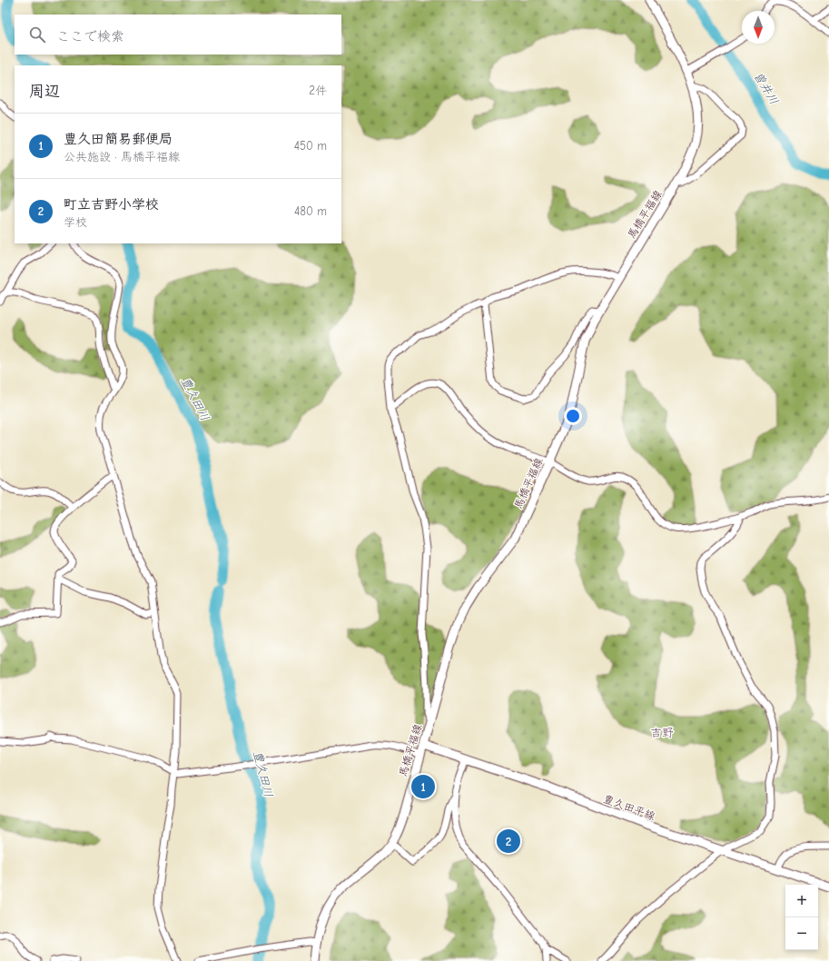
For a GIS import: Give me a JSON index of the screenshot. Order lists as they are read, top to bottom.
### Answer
{
  "streets": {
    "main road": ["馬橋平福線", "豊久田平線"]
  },
  "crossings": [
    ["馬橋平福線", "豊久田平線"]
  ],
  "districts": ["吉野"],
  "water": ["曽井川", "豊久田川"],
  "north": "bottom",
  "page": {
    "search": "ここで検索",
    "heading": ["周辺", "2件"],
    "list": [
      {
        "mark": "1",
        "name": "豊久田簡易郵便局",
        "note": "公共施設 · 馬橋平福線",
        "value": "450 m"
      },
      {
        "mark": "2",
        "name": "町立吉野小学校",
        "note": "学校",
        "value": "480 m"
      }
    ],
    "pins": ["1", "2"],
    "map_buttons": ["+", "−"]
  }
}
